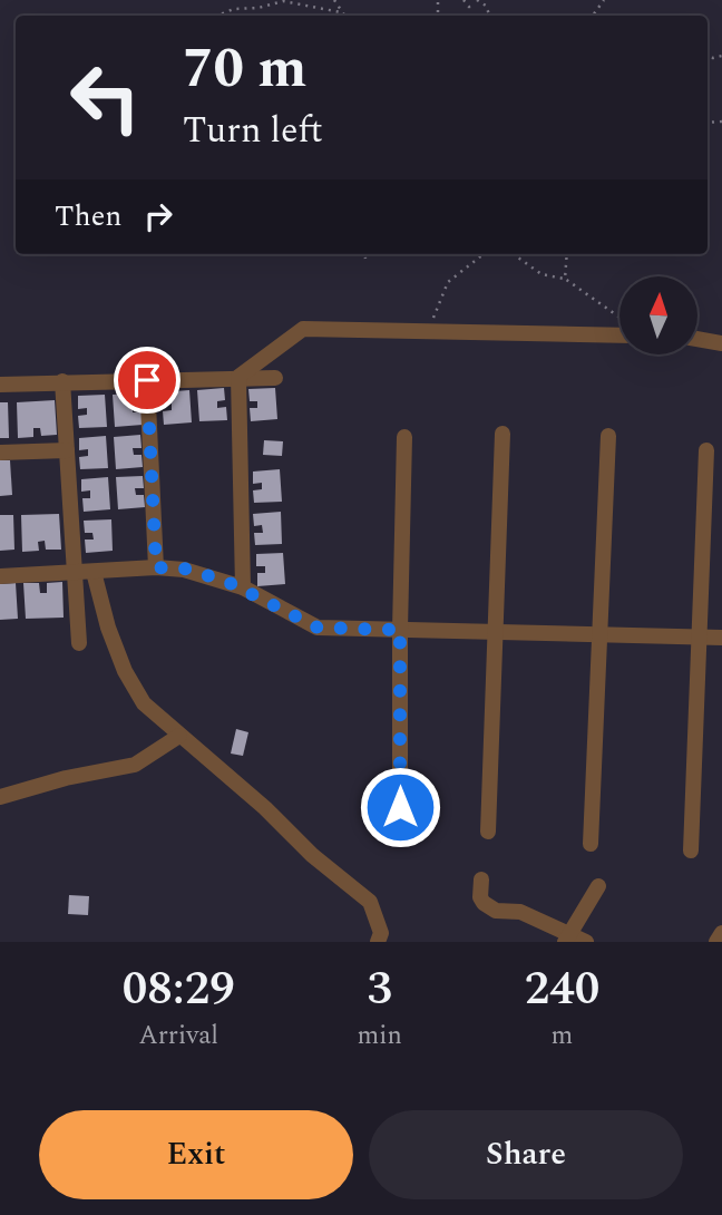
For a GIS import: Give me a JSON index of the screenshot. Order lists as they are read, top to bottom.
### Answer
{
  "north": "top",
  "page": {
    "turn": ["70 m", "Turn left"],
    "then": "Then",
    "eta": [
      "08:29",
      "Arrival",
      "3",
      "min",
      "240",
      "m"
    ],
    "buttons": ["Exit", "Share"]
  }
}
